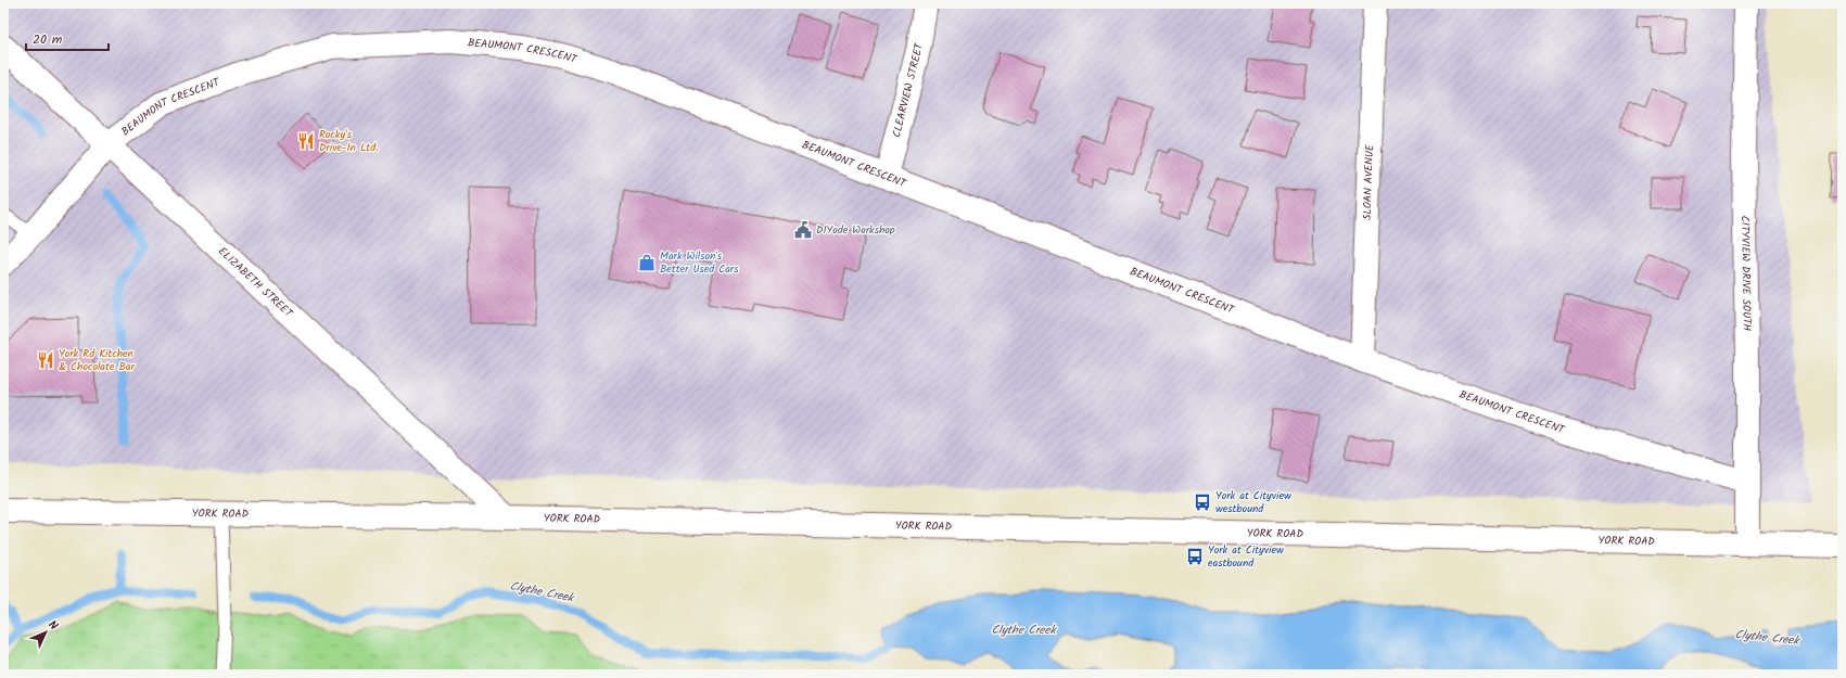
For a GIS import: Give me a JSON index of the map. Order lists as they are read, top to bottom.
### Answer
{
  "streets": {
    "street": [
      "BEAUMONT CRESCENT",
      "CLEARVIEW STREET",
      "SLOAN AVENUE",
      "CITYVIEW DRIVE SOUTH",
      "ELIZABETH STREET",
      "YORK ROAD"
    ]
  },
  "crossings": [
    ["BEAUMONT CRESCENT", "CLEARVIEW STREET"],
    ["BEAUMONT CRESCENT", "SLOAN AVENUE"],
    ["BEAUMONT CRESCENT", "CITYVIEW DRIVE SOUTH"],
    ["BEAUMONT CRESCENT", "ELIZABETH STREET"],
    ["CITYVIEW DRIVE SOUTH", "YORK ROAD"],
    ["ELIZABETH STREET", "YORK ROAD"]
  ],
  "water": ["Clythe Creek"],
  "places": {
    "restaurant": ["Rocky's Drive-In Ltd.", "York Rd Kitchen & Chocolate Bar"],
    "public building": ["DIYode Workshop"],
    "shop": ["Mark Wilson's Better Used Cars"],
    "bus stop": ["York at Cityview westbound", "York at Cityview eastbound"]
  },
  "scale_bar": "20 m",
  "north": "top right"
}
